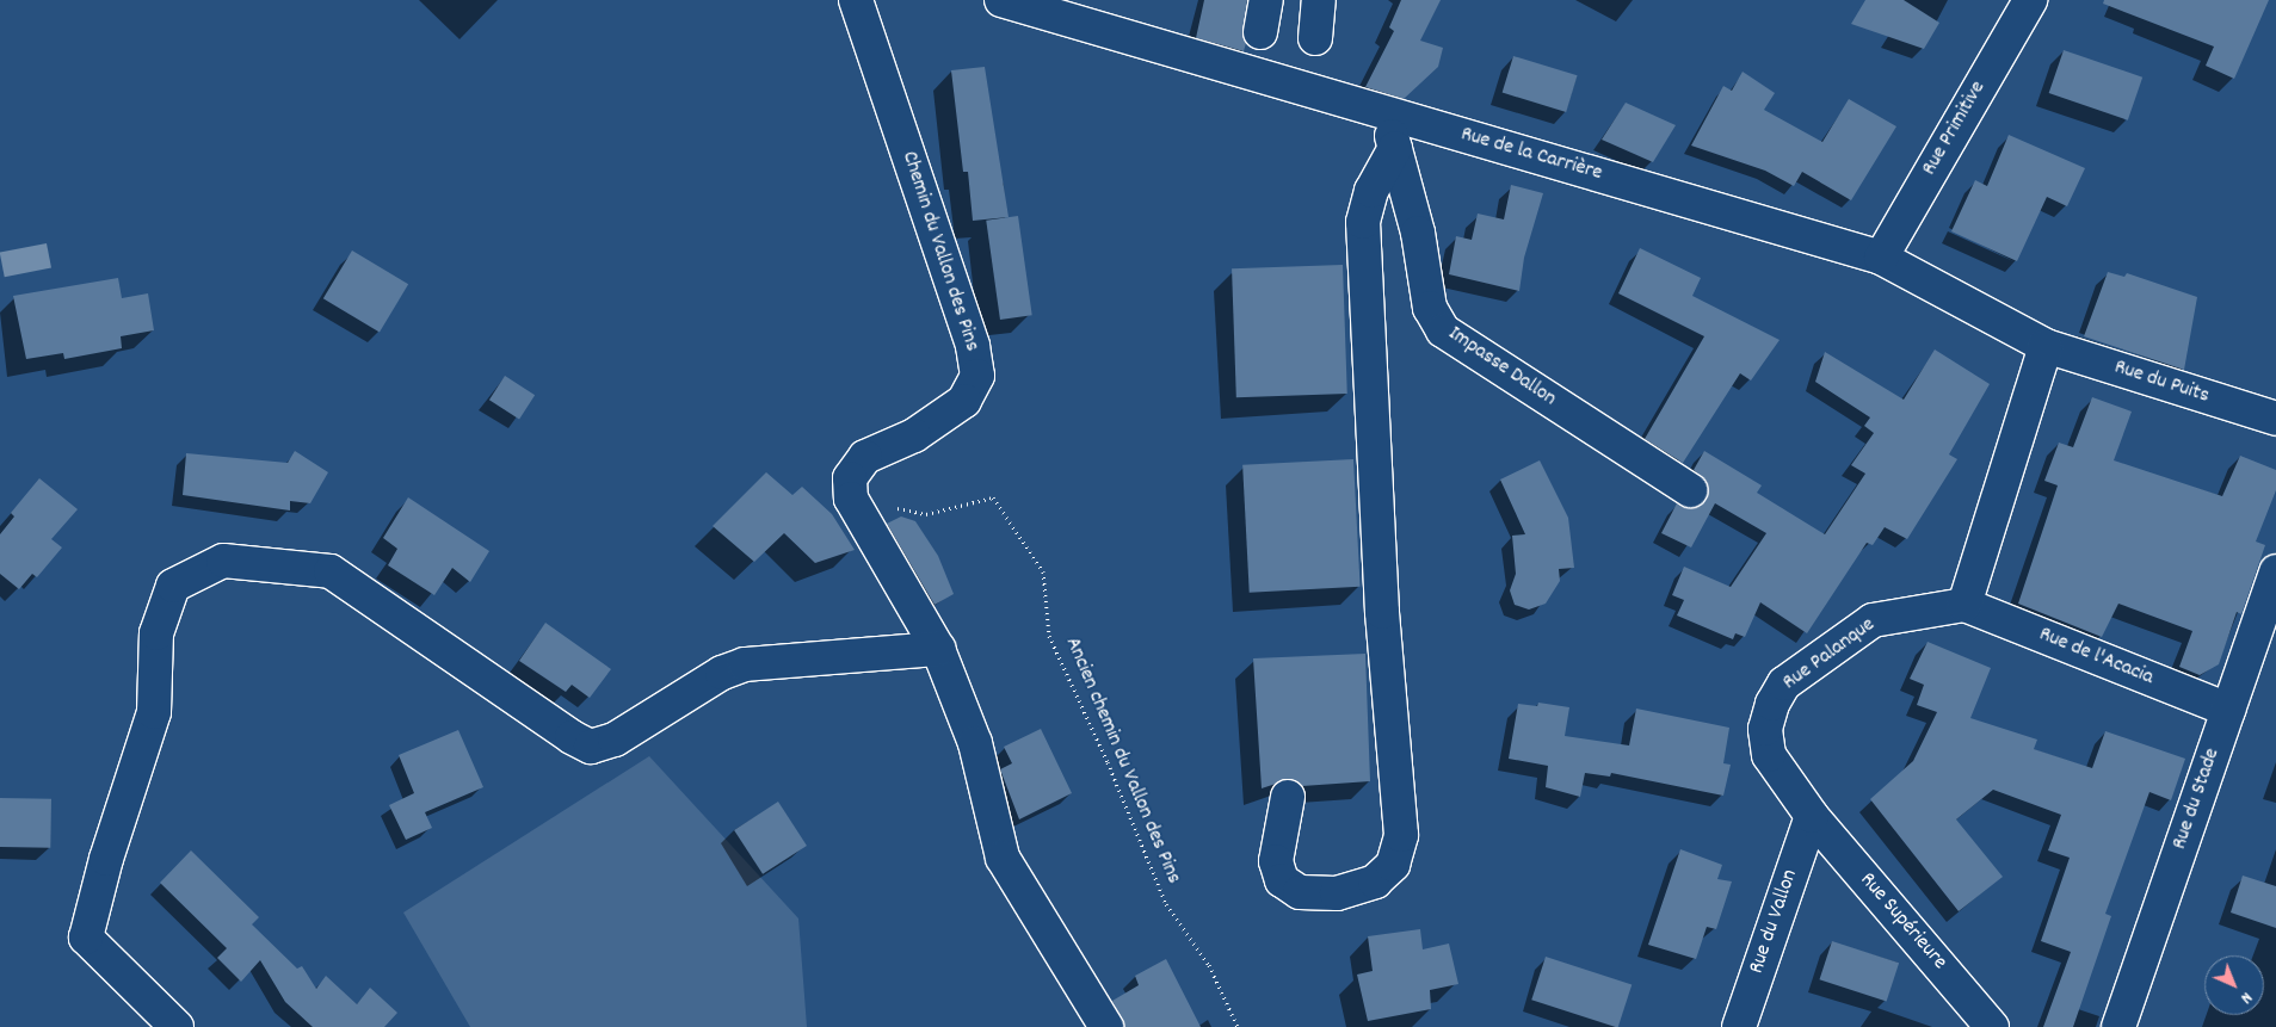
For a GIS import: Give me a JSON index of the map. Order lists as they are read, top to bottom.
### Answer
{
  "streets": {
    "street": [
      "Rue Primitive",
      "Rue de la Carrière",
      "Chemin du Vallon des Pins",
      "Impasse Dallon",
      "Rue du Puits",
      "Rue Palanque",
      "Rue de l'Acacia",
      "Rue du Stade",
      "Rue du Vallon",
      "Rue Supérieure"
    ],
    "path": ["Ancien chemin du Vallon des Pins"]
  },
  "crossings": [
    ["Rue Primitive", "Rue de la Carrière"],
    ["Rue de la Carrière", "Impasse Dallon"],
    ["Rue de la Carrière", "Rue du Puits"],
    ["Rue Palanque", "Rue de l'Acacia"],
    ["Rue Palanque", "Rue du Vallon"],
    ["Rue Palanque", "Rue Supérieure"],
    ["Rue de l'Acacia", "Rue du Stade"],
    ["Rue du Vallon", "Rue Supérieure"]
  ],
  "north": "bottom right"
}
